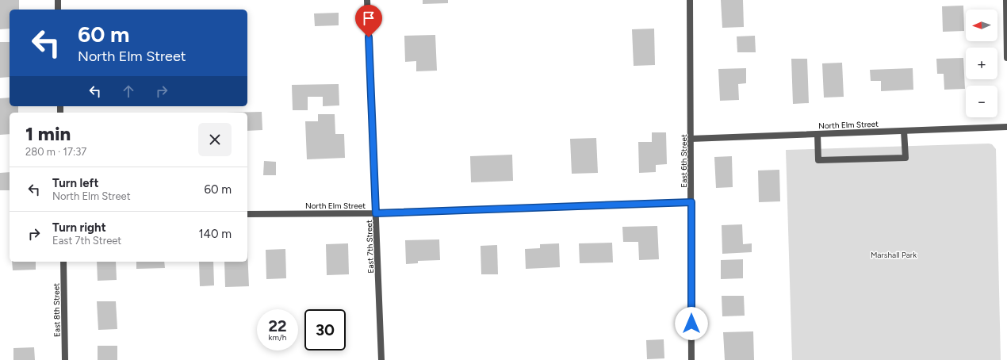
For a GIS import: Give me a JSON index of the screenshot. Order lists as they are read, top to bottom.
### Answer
{
  "streets": {
    "street": [
      "North Elm Street",
      "East 6th Street",
      "East 7th Street",
      "East 8th Street"
    ]
  },
  "crossings": [
    ["North Elm Street", "East 6th Street"],
    ["North Elm Street", "East 7th Street"]
  ],
  "parks": ["Marshall Park"],
  "north": "left",
  "page": {
    "map_buttons": ["+", "−"],
    "turn": ["60 m", "North Elm Street"],
    "heading": ["1 min", "280 m · 17:37"],
    "list": [
      {
        "name": "Turn left",
        "note": "North Elm Street",
        "value": "60 m"
      },
      {
        "name": "Turn right",
        "note": "East 7th Street",
        "value": "140 m"
      }
    ],
    "speed": "22 km/h",
    "limit": "30"
  }
}
